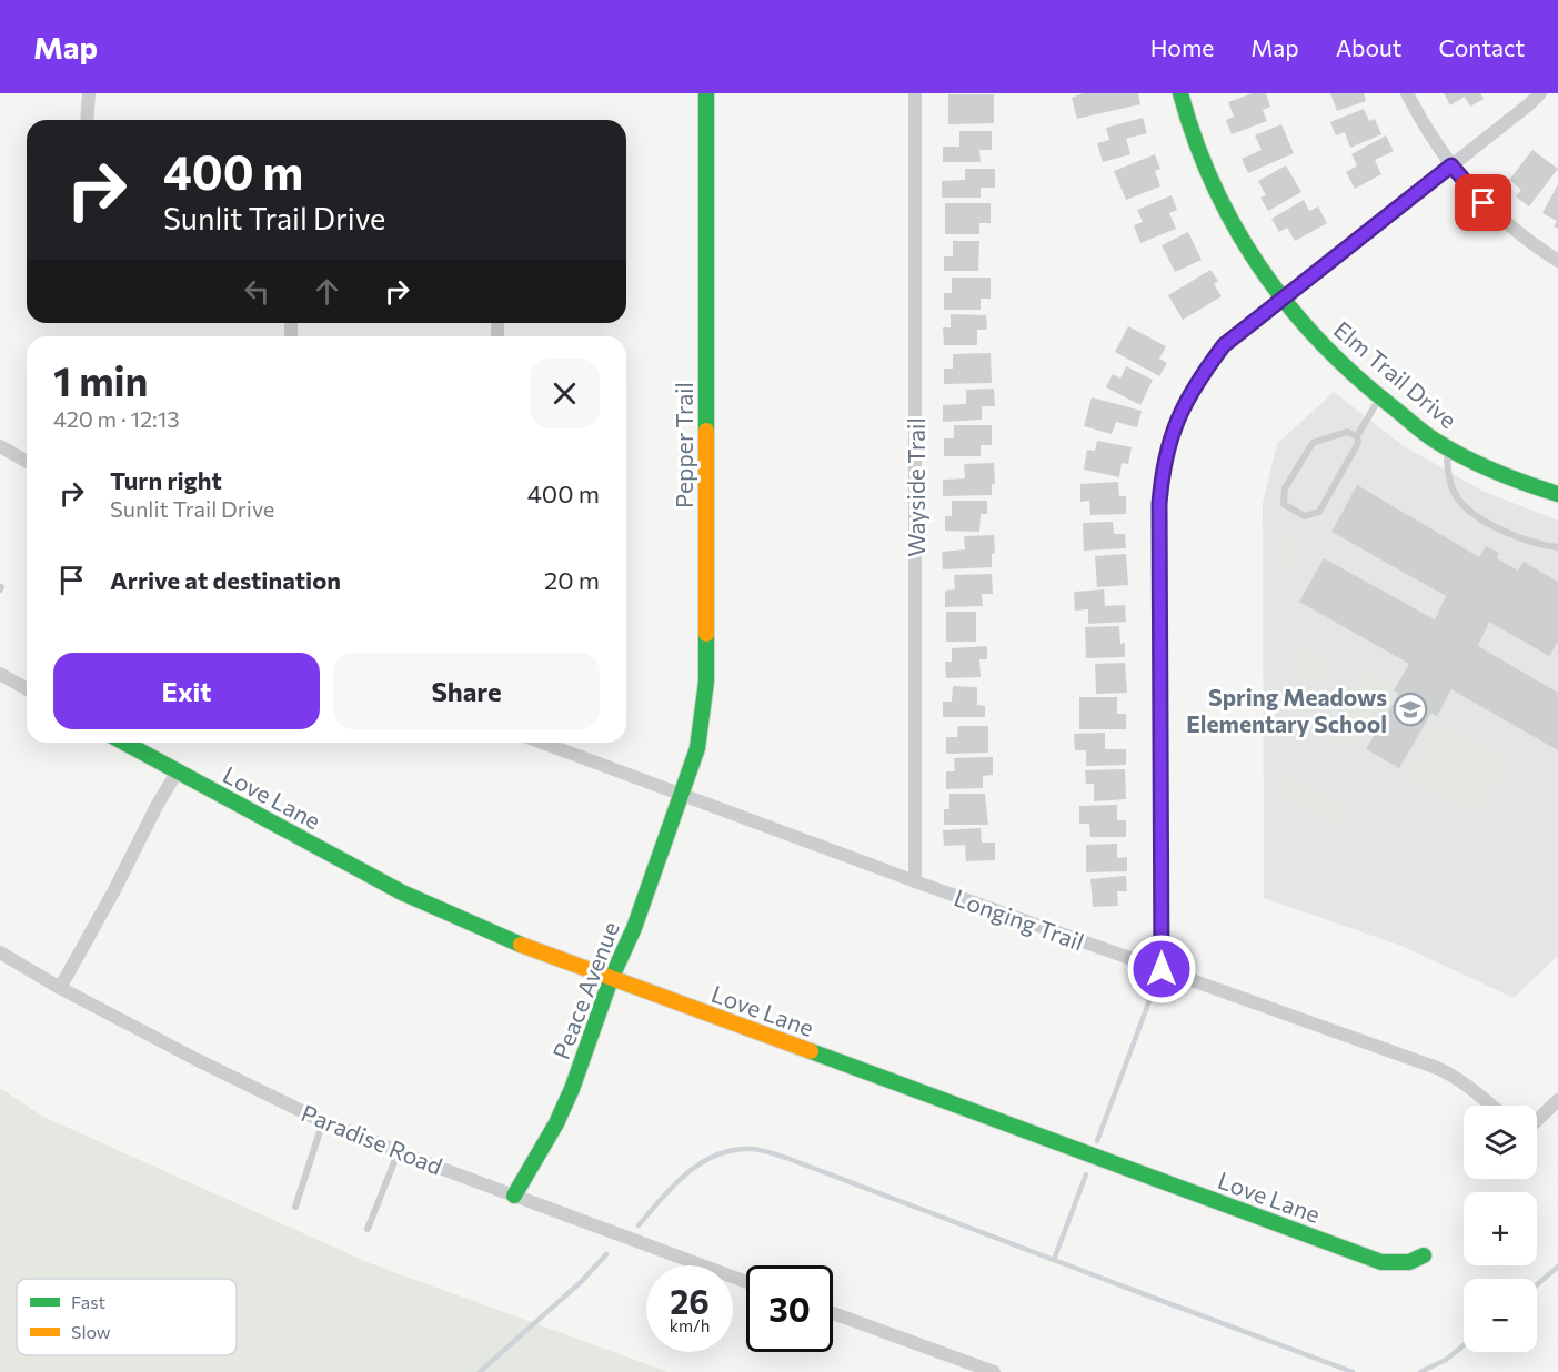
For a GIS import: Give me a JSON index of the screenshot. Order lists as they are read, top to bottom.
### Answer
{
  "streets": {
    "street": [
      "Elm Trail Drive",
      "Pepper Trail",
      "Wayside Trail",
      "Love Lane",
      "Longing Trail",
      "Peace Avenue",
      "Paradise Road"
    ]
  },
  "crossings": [
    ["Pepper Trail", "Longing Trail"],
    ["Pepper Trail", "Peace Avenue"],
    ["Wayside Trail", "Longing Trail"],
    ["Love Lane", "Peace Avenue"],
    ["Longing Trail", "Peace Avenue"],
    ["Peace Avenue", "Paradise Road"]
  ],
  "places": {
    "school or university": ["Spring Meadows Elementary School"]
  },
  "legend": ["Fast", "Slow"],
  "page": {
    "header": "Map",
    "nav": [
      "Home",
      "Map",
      "About",
      "Contact"
    ],
    "turn": ["400 m", "Sunlit Trail Drive"],
    "heading": ["1 min", "420 m · 12:13"],
    "list": [
      {
        "name": "Turn right",
        "note": "Sunlit Trail Drive",
        "value": "400 m"
      },
      {
        "name": "Arrive at destination",
        "value": "20 m"
      }
    ],
    "buttons": ["Exit", "Share"],
    "map_buttons": ["+", "−"],
    "speed": "26 km/h",
    "limit": "30"
  }
}
